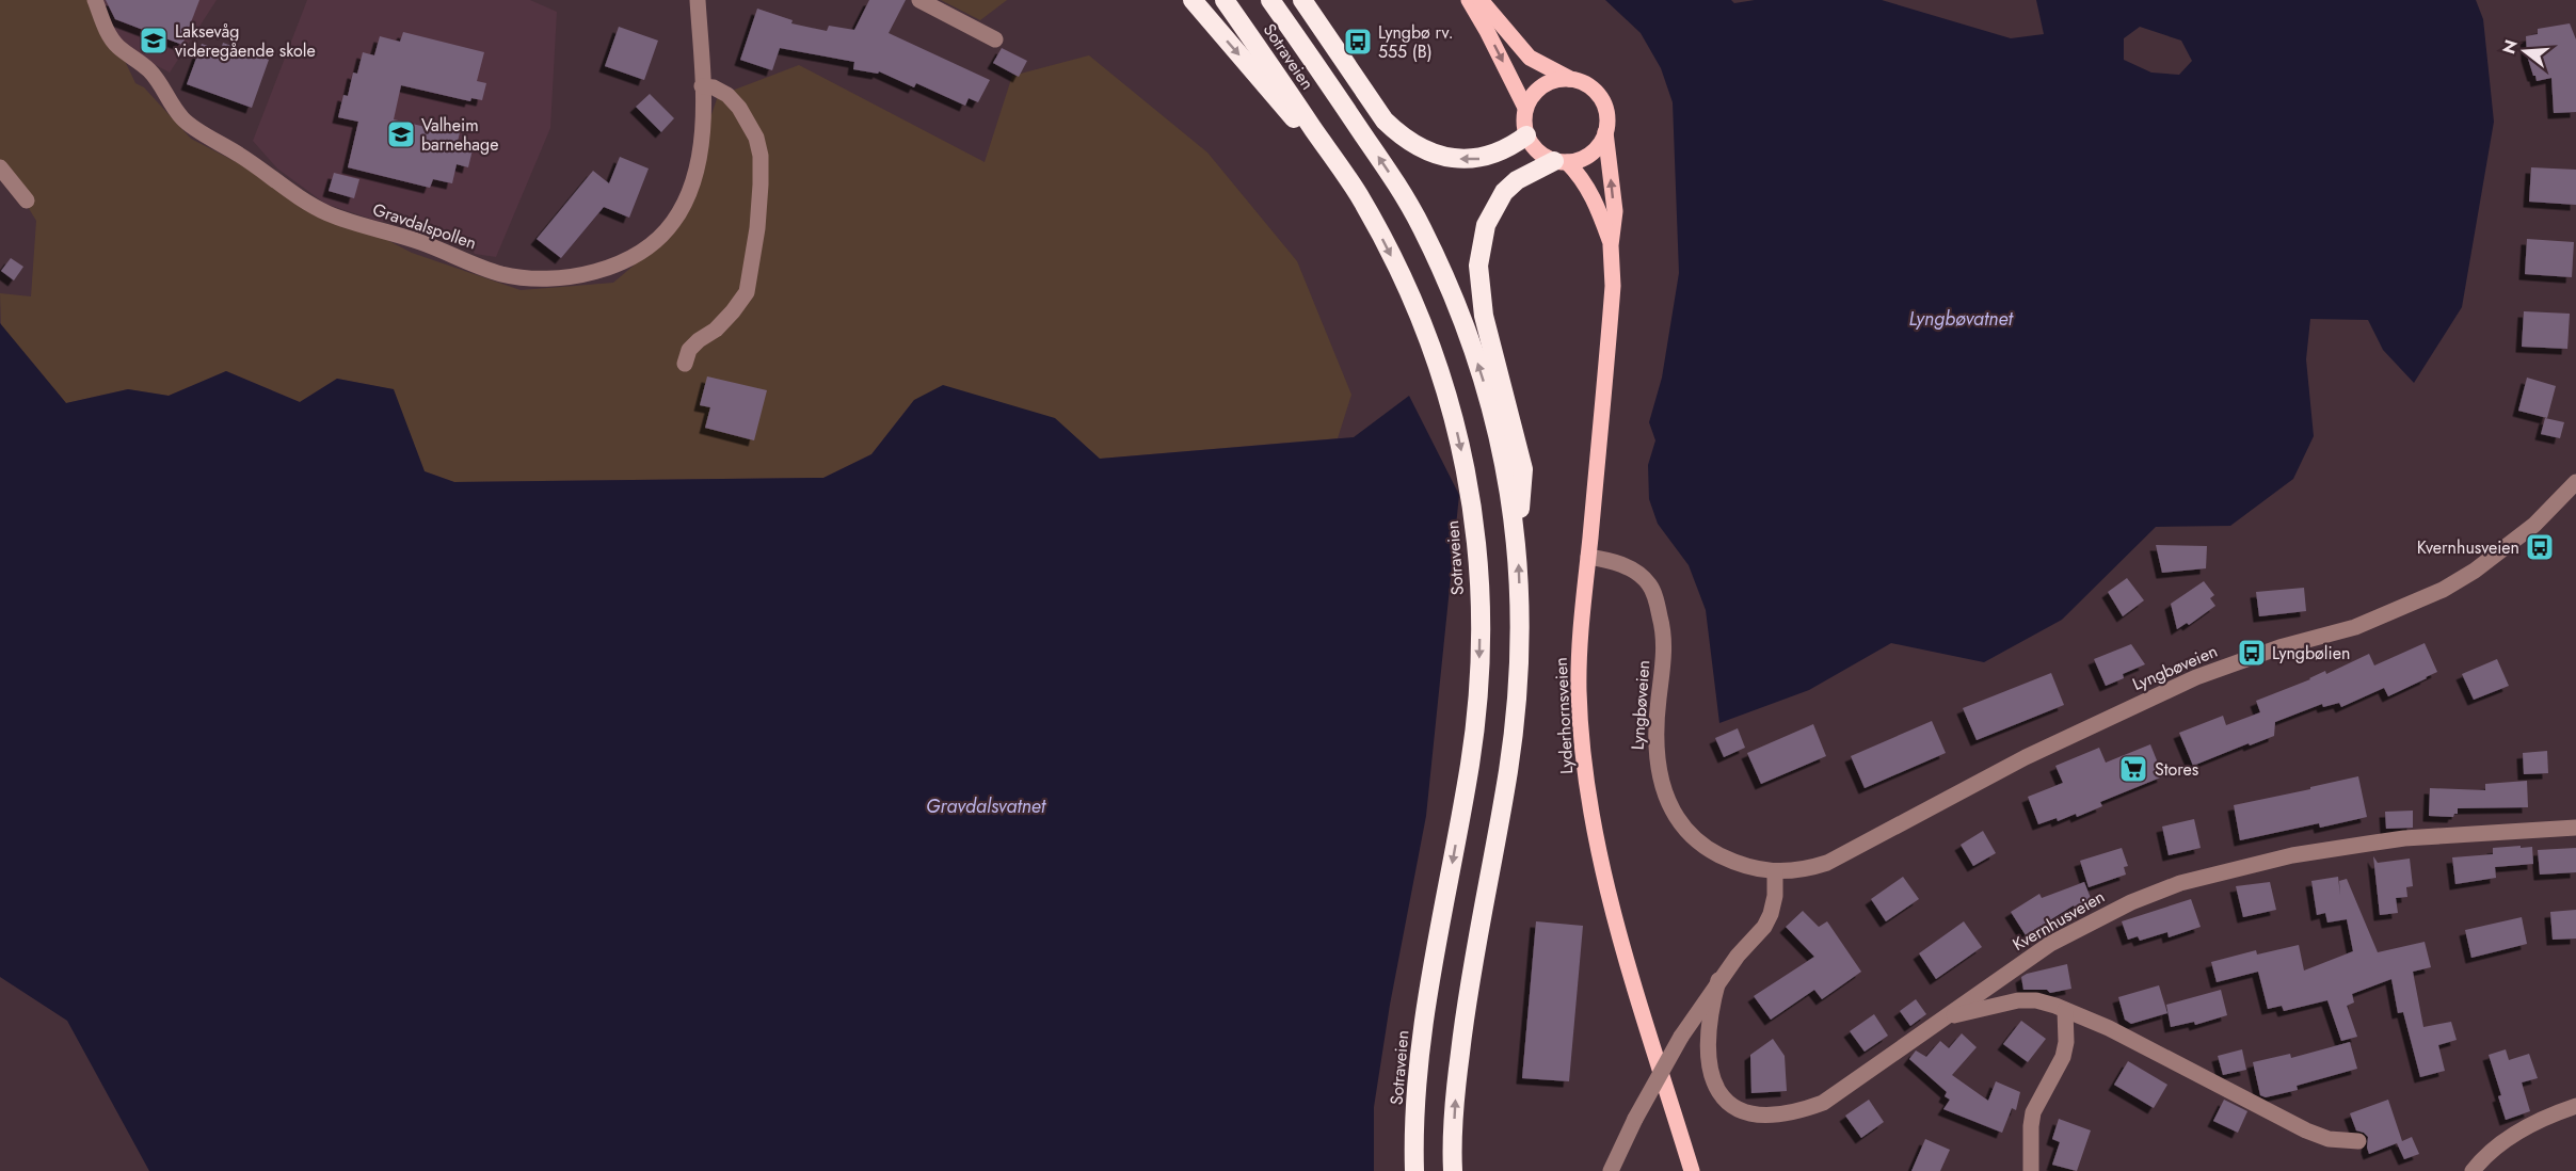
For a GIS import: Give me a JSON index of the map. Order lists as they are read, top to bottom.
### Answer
{
  "streets": {
    "highway": ["Sotraveien"],
    "main road": ["Lyderhornsveien"],
    "street": ["Gravdalspollen", "Lyngbøveien", "Kvernhusveien"]
  },
  "crossings": [
    ["Lyngbøveien", "Lyderhornsveien"]
  ],
  "water": ["Lyngbøvatnet", "Gravdalsvatnet"],
  "places": {
    "school or university": ["Laksevåg videregående skole", "Valheim barnehage"],
    "bus stop": ["Lyngbø rv. 555 (B)", "Kvernhusveien", "Lyngbølien"],
    "supermarket": ["Stores"]
  },
  "north": "left"
}
